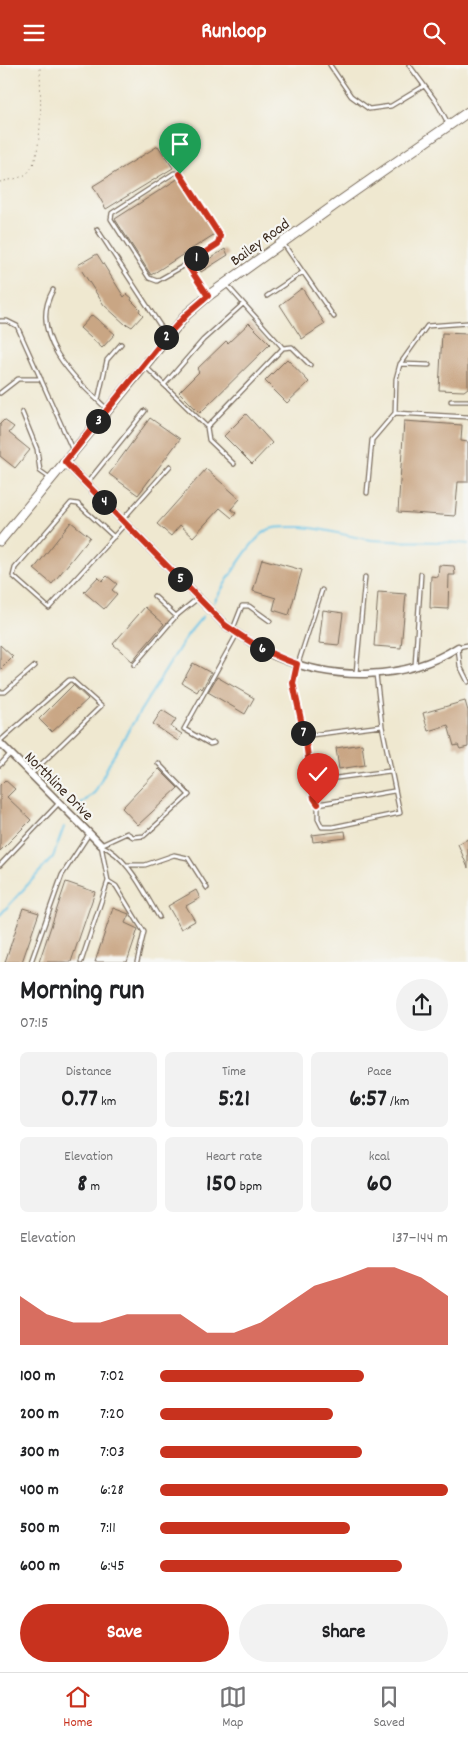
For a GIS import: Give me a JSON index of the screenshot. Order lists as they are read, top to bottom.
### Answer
{
  "streets": {
    "street": ["Bailey Road", "Northline Drive"]
  },
  "page": {
    "header": "Runloop",
    "pins": [
      "1",
      "2",
      "3",
      "4",
      "5",
      "6",
      "7"
    ],
    "heading": ["Morning run", "07:15"],
    "stats": [
      ["Distance", "0.77 km"],
      ["Time", "5:21"],
      ["Pace", "6:57 /km"],
      ["Elevation", "8 m"],
      ["Heart rate", "150 bpm"],
      ["kcal", "60"]
    ],
    "chart": ["Elevation", "137–144 m"],
    "list": [
      {
        "name": "100 m",
        "note": "7:02"
      },
      {
        "name": "200 m",
        "note": "7:20"
      },
      {
        "name": "300 m",
        "note": "7:03"
      },
      {
        "name": "400 m",
        "note": "6:28"
      },
      {
        "name": "500 m",
        "note": "7:11"
      },
      {
        "name": "600 m",
        "note": "6:45"
      }
    ],
    "buttons": ["Save", "Share"],
    "tabs": ["Home", "Map", "Saved"]
  }
}
